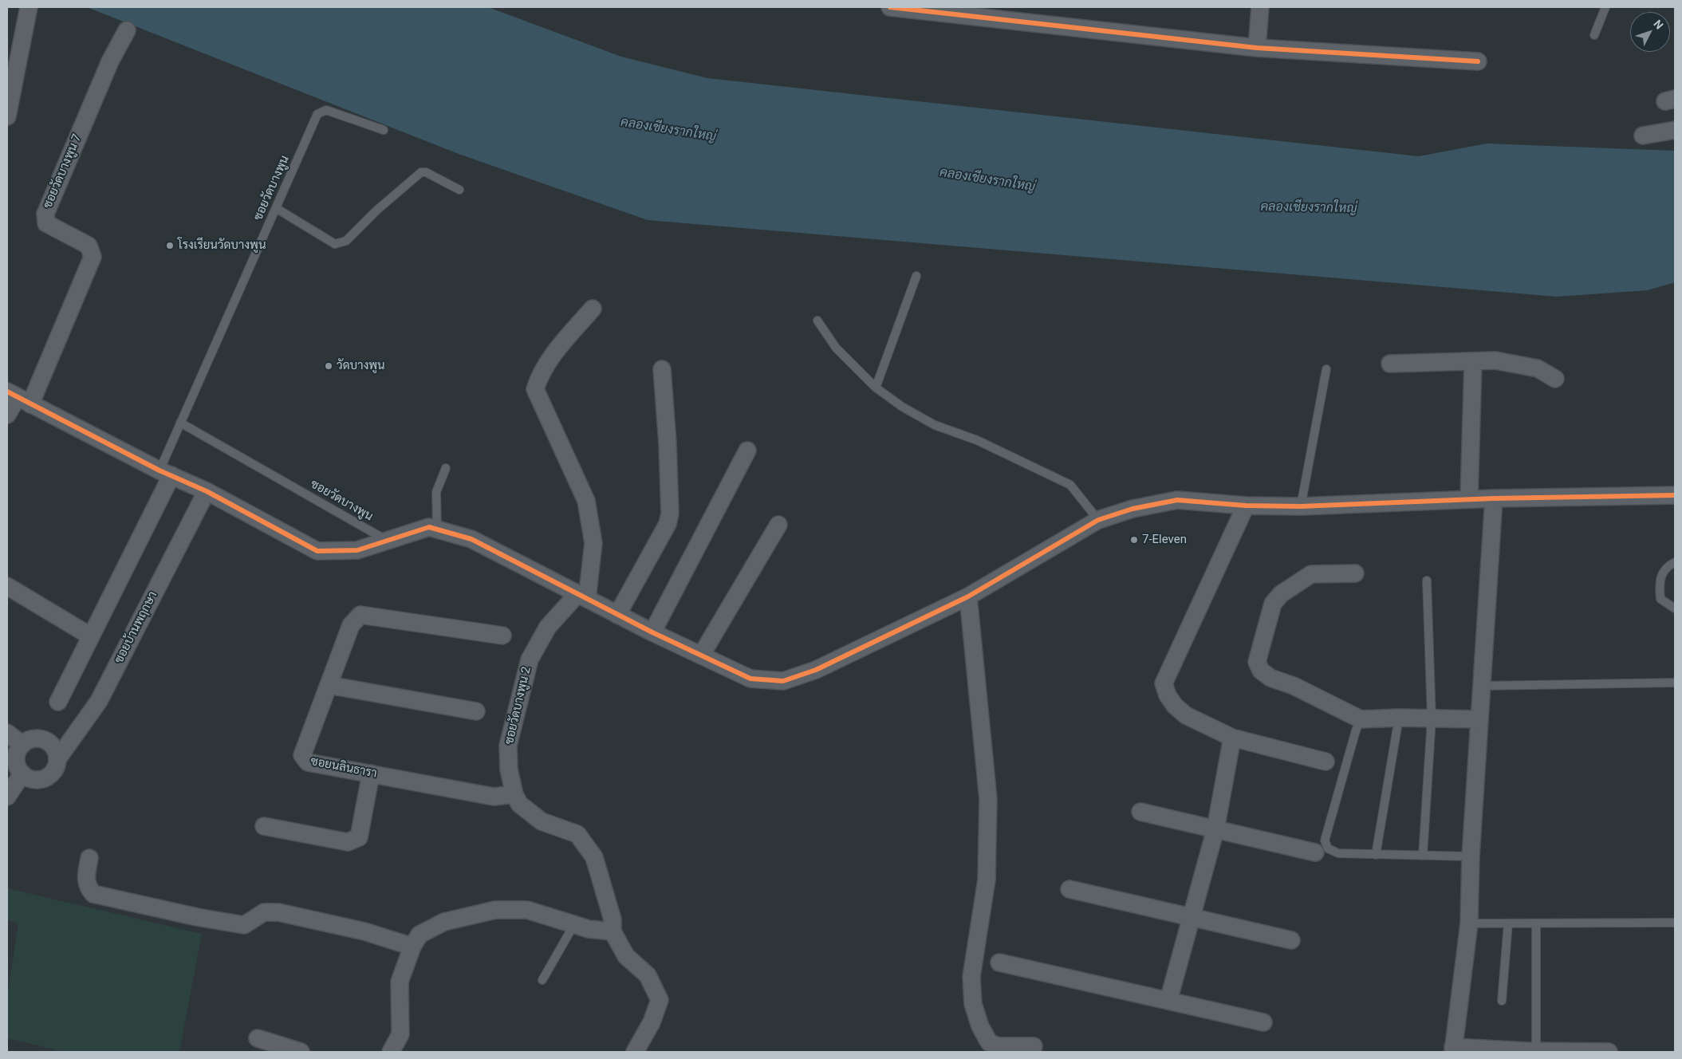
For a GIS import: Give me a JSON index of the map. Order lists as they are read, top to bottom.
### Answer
{
  "streets": {
    "street": [
      "ซอยวัดบางพูน 7",
      "ซอยบ้านพฤกษา",
      "ซอยวัดบางพูน 2",
      "ซอยนลินธารา"
    ],
    "lane": ["ซอยวัดบางพูน"]
  },
  "crossings": [
    ["ซอยวัดบางพูน 2", "ซอยนลินธารา"]
  ],
  "water": ["คลองเชียงรากใหญ่"],
  "places": ["โรงเรียนวัดบางพูน", "วัดบางพูน", "7-Eleven"],
  "north": "top right"
}
